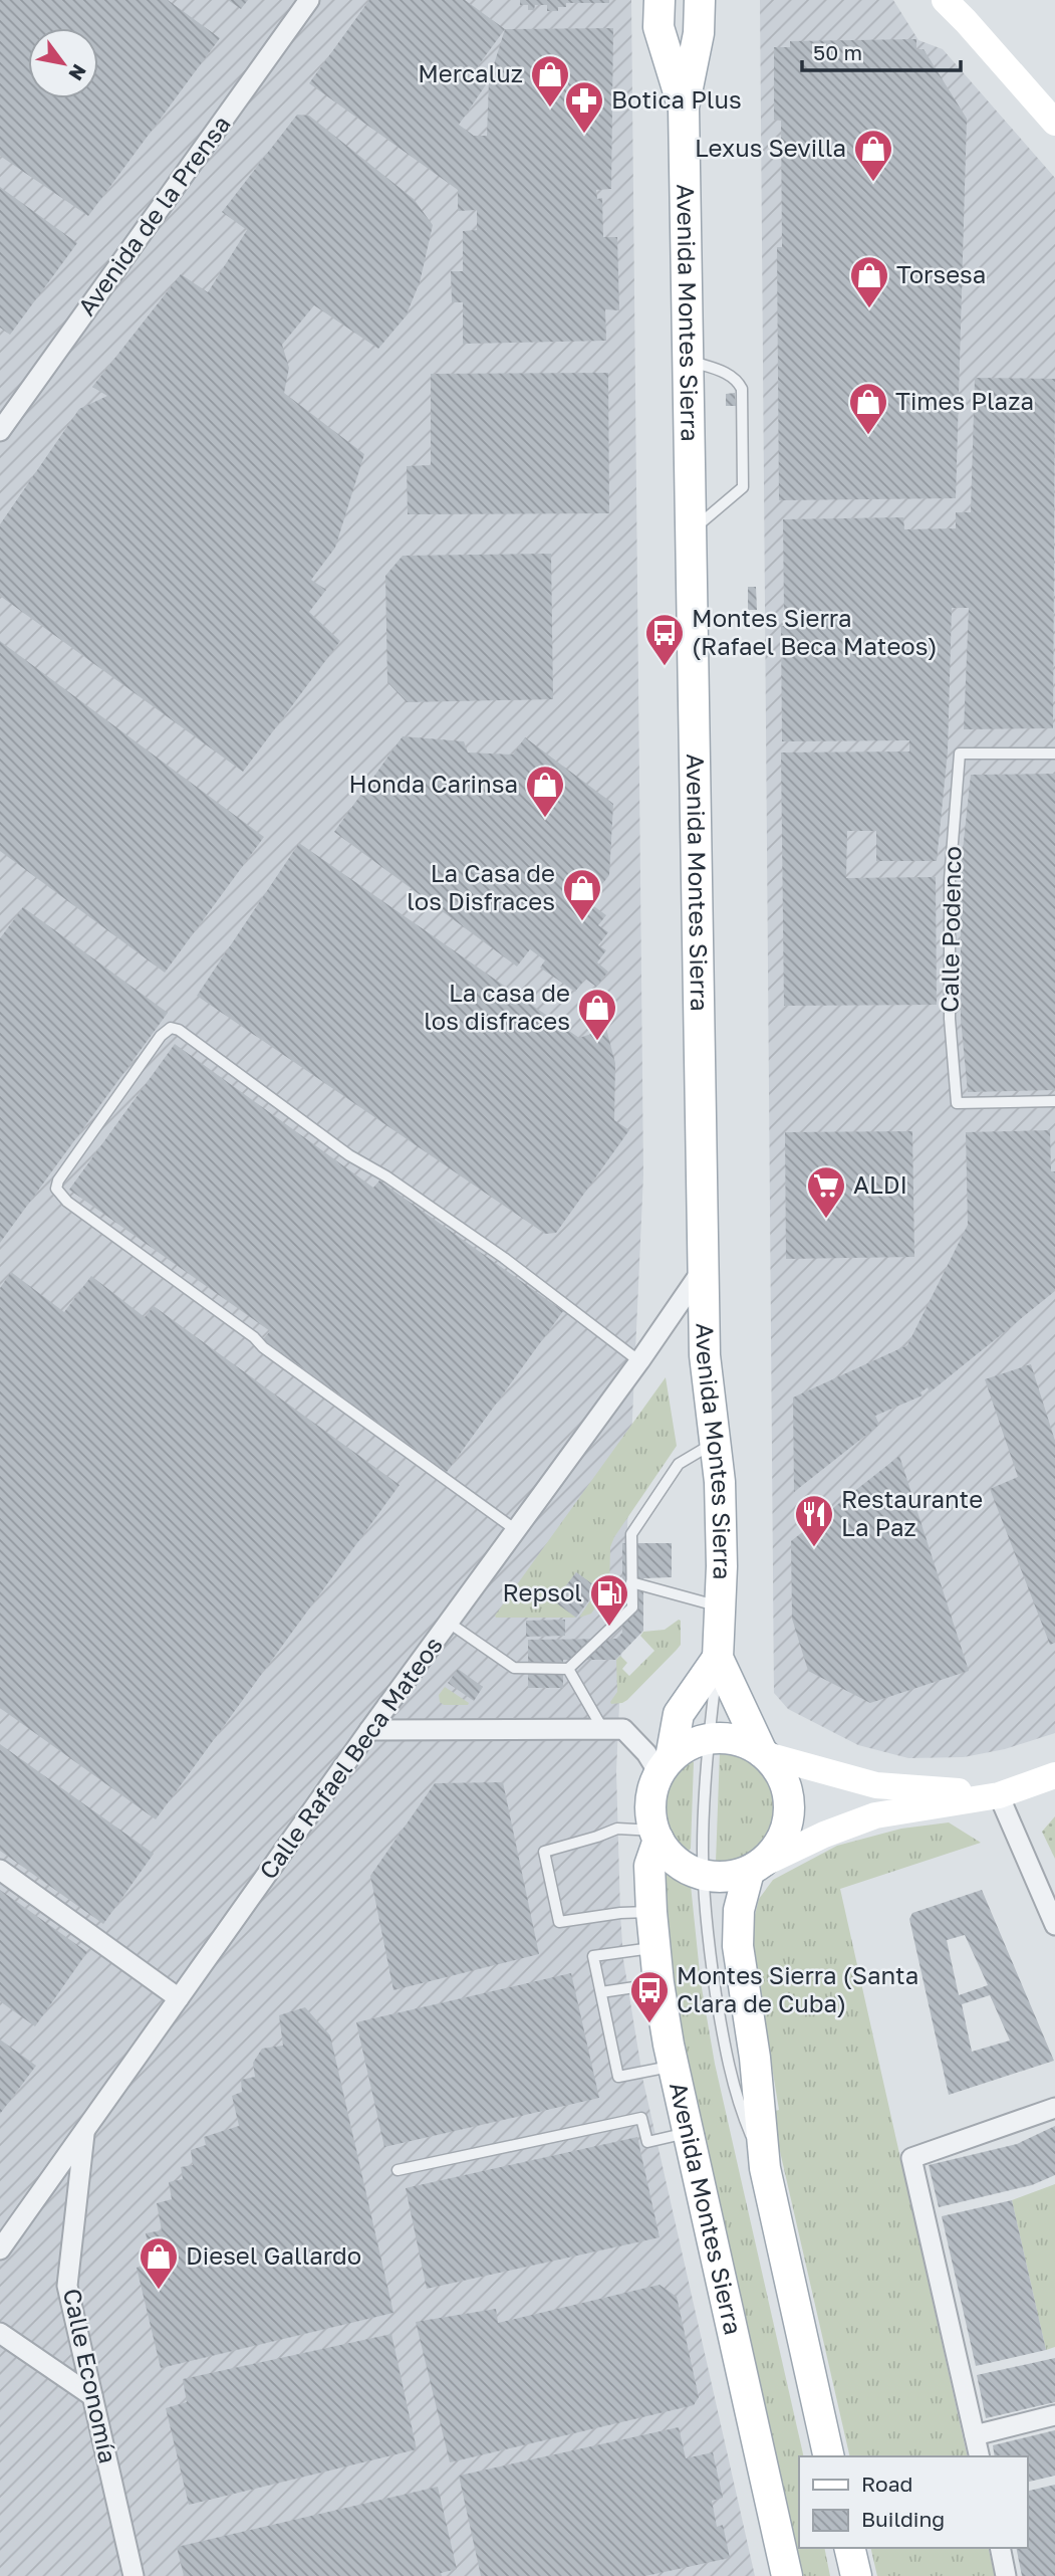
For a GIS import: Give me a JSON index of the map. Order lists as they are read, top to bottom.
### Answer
{
  "streets": {
    "main road": ["Avenida Montes Sierra"],
    "street": ["Avenida de la Prensa", "Calle Rafael Beca Mateos", "Calle Economía"],
    "lane": ["Calle Podenco"]
  },
  "crossings": [
    ["Avenida Montes Sierra", "Calle Rafael Beca Mateos"],
    ["Calle Rafael Beca Mateos", "Calle Economía"]
  ],
  "places": {
    "shop": [
      "Mercaluz",
      "Lexus Sevilla",
      "Torsesa",
      "Times Plaza",
      "Honda Carinsa",
      "La Casa de los Disfraces",
      "La casa de los disfraces",
      "Diesel Gallardo"
    ],
    "pharmacy": ["Botica Plus"],
    "bus stop": ["Montes Sierra (Rafael Beca Mateos)", "Montes Sierra (Santa Clara de Cuba)"],
    "supermarket": ["ALDI"],
    "restaurant": ["Restaurante La Paz"],
    "fuel station": ["Repsol"]
  },
  "legend": ["Road", "Building"],
  "scale_bar": "50 m",
  "north": "bottom right"
}
